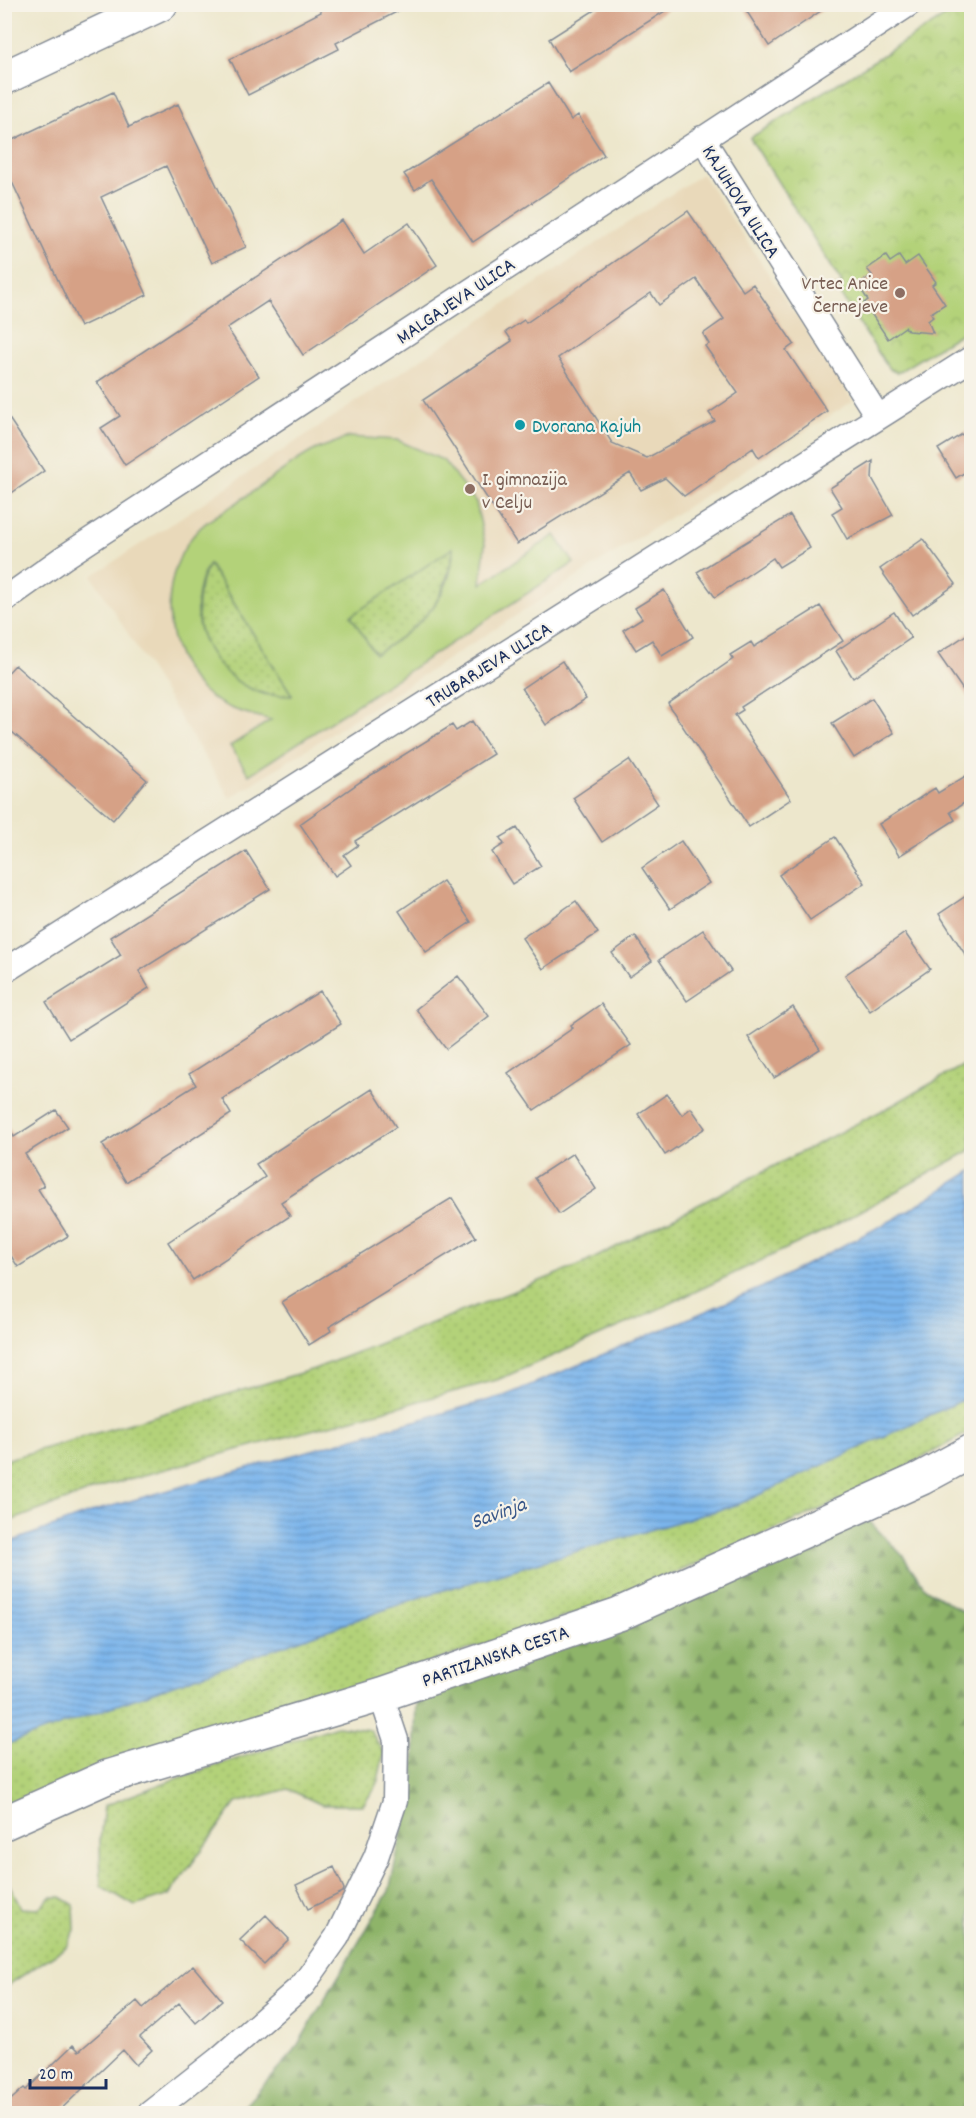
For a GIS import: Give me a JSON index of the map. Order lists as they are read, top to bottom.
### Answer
{
  "streets": {
    "street": [
      "KAJUHOVA ULICA",
      "MALGAJEVA ULICA",
      "TRUBARJEVA ULICA",
      "PARTIZANSKA CESTA"
    ]
  },
  "crossings": [
    ["KAJUHOVA ULICA", "MALGAJEVA ULICA"],
    ["KAJUHOVA ULICA", "TRUBARJEVA ULICA"]
  ],
  "water": ["Savinja"],
  "places": ["Vrtec Anice Černejeve", "Dvorana Kajuh", "I. gimnazija v Celju"],
  "scale_bar": "20 m"
}
